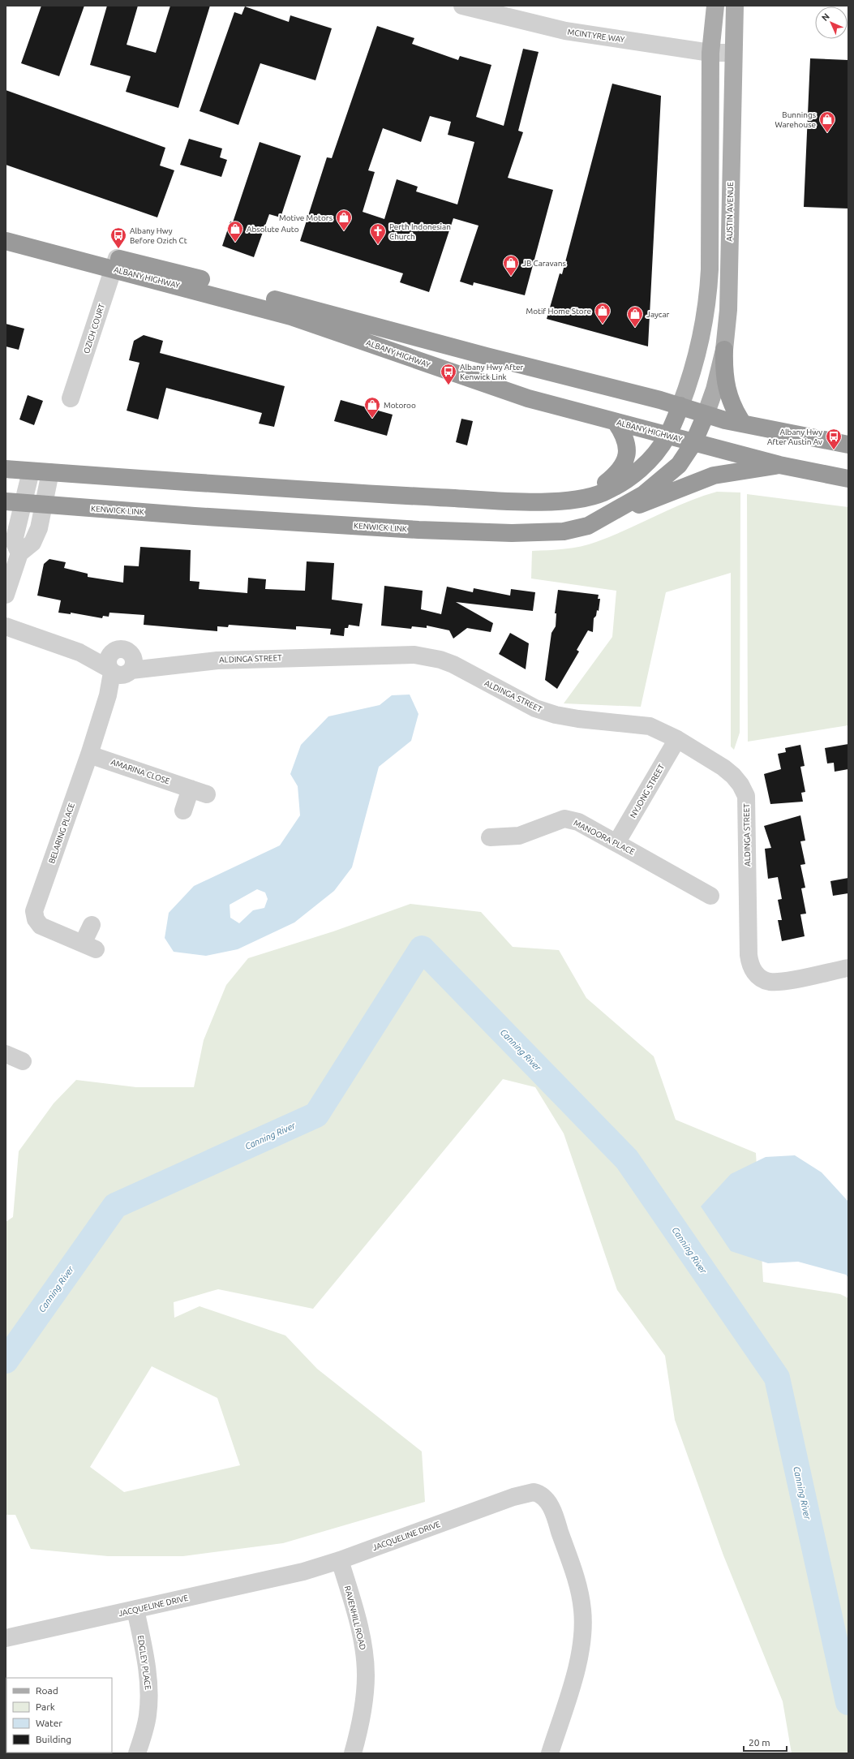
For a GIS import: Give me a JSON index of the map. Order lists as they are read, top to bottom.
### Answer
{
  "streets": {
    "highway": ["ALBANY HIGHWAY", "KENWICK LINK"],
    "main road": ["AUSTIN AVENUE"],
    "street": [
      "MCINTYRE WAY",
      "OZICH COURT",
      "ALDINGA STREET",
      "AMARINA CLOSE",
      "NYJONG STREET",
      "BELARING PLACE",
      "MANOORA PLACE",
      "JACQUELINE DRIVE",
      "RAVENHILL ROAD",
      "EDGLEY PLACE"
    ]
  },
  "crossings": [
    ["MCINTYRE WAY", "AUSTIN AVENUE"],
    ["AUSTIN AVENUE", "ALBANY HIGHWAY"],
    ["AUSTIN AVENUE", "KENWICK LINK"],
    ["ALBANY HIGHWAY", "OZICH COURT"],
    ["ALBANY HIGHWAY", "KENWICK LINK"],
    ["ALDINGA STREET", "NYJONG STREET"],
    ["ALDINGA STREET", "BELARING PLACE"],
    ["AMARINA CLOSE", "BELARING PLACE"],
    ["NYJONG STREET", "MANOORA PLACE"],
    ["JACQUELINE DRIVE", "RAVENHILL ROAD"],
    ["JACQUELINE DRIVE", "EDGLEY PLACE"]
  ],
  "water": ["Canning River"],
  "places": {
    "shop": [
      "Bunnings Warehouse",
      "Motive Motors",
      "Absolute Auto",
      "JB Caravans",
      "Motif Home Store",
      "Jaycar",
      "Motoroo"
    ],
    "church": ["Perth Indonesian Church"],
    "bus stop": ["Albany Hwy Before Ozich Ct", "Albany Hwy After Kenwick Link", "Albany Hwy After Austin Av"]
  },
  "legend": [
    "Road",
    "Park",
    "Water",
    "Building"
  ],
  "scale_bar": "20 m",
  "north": "top left"
}
